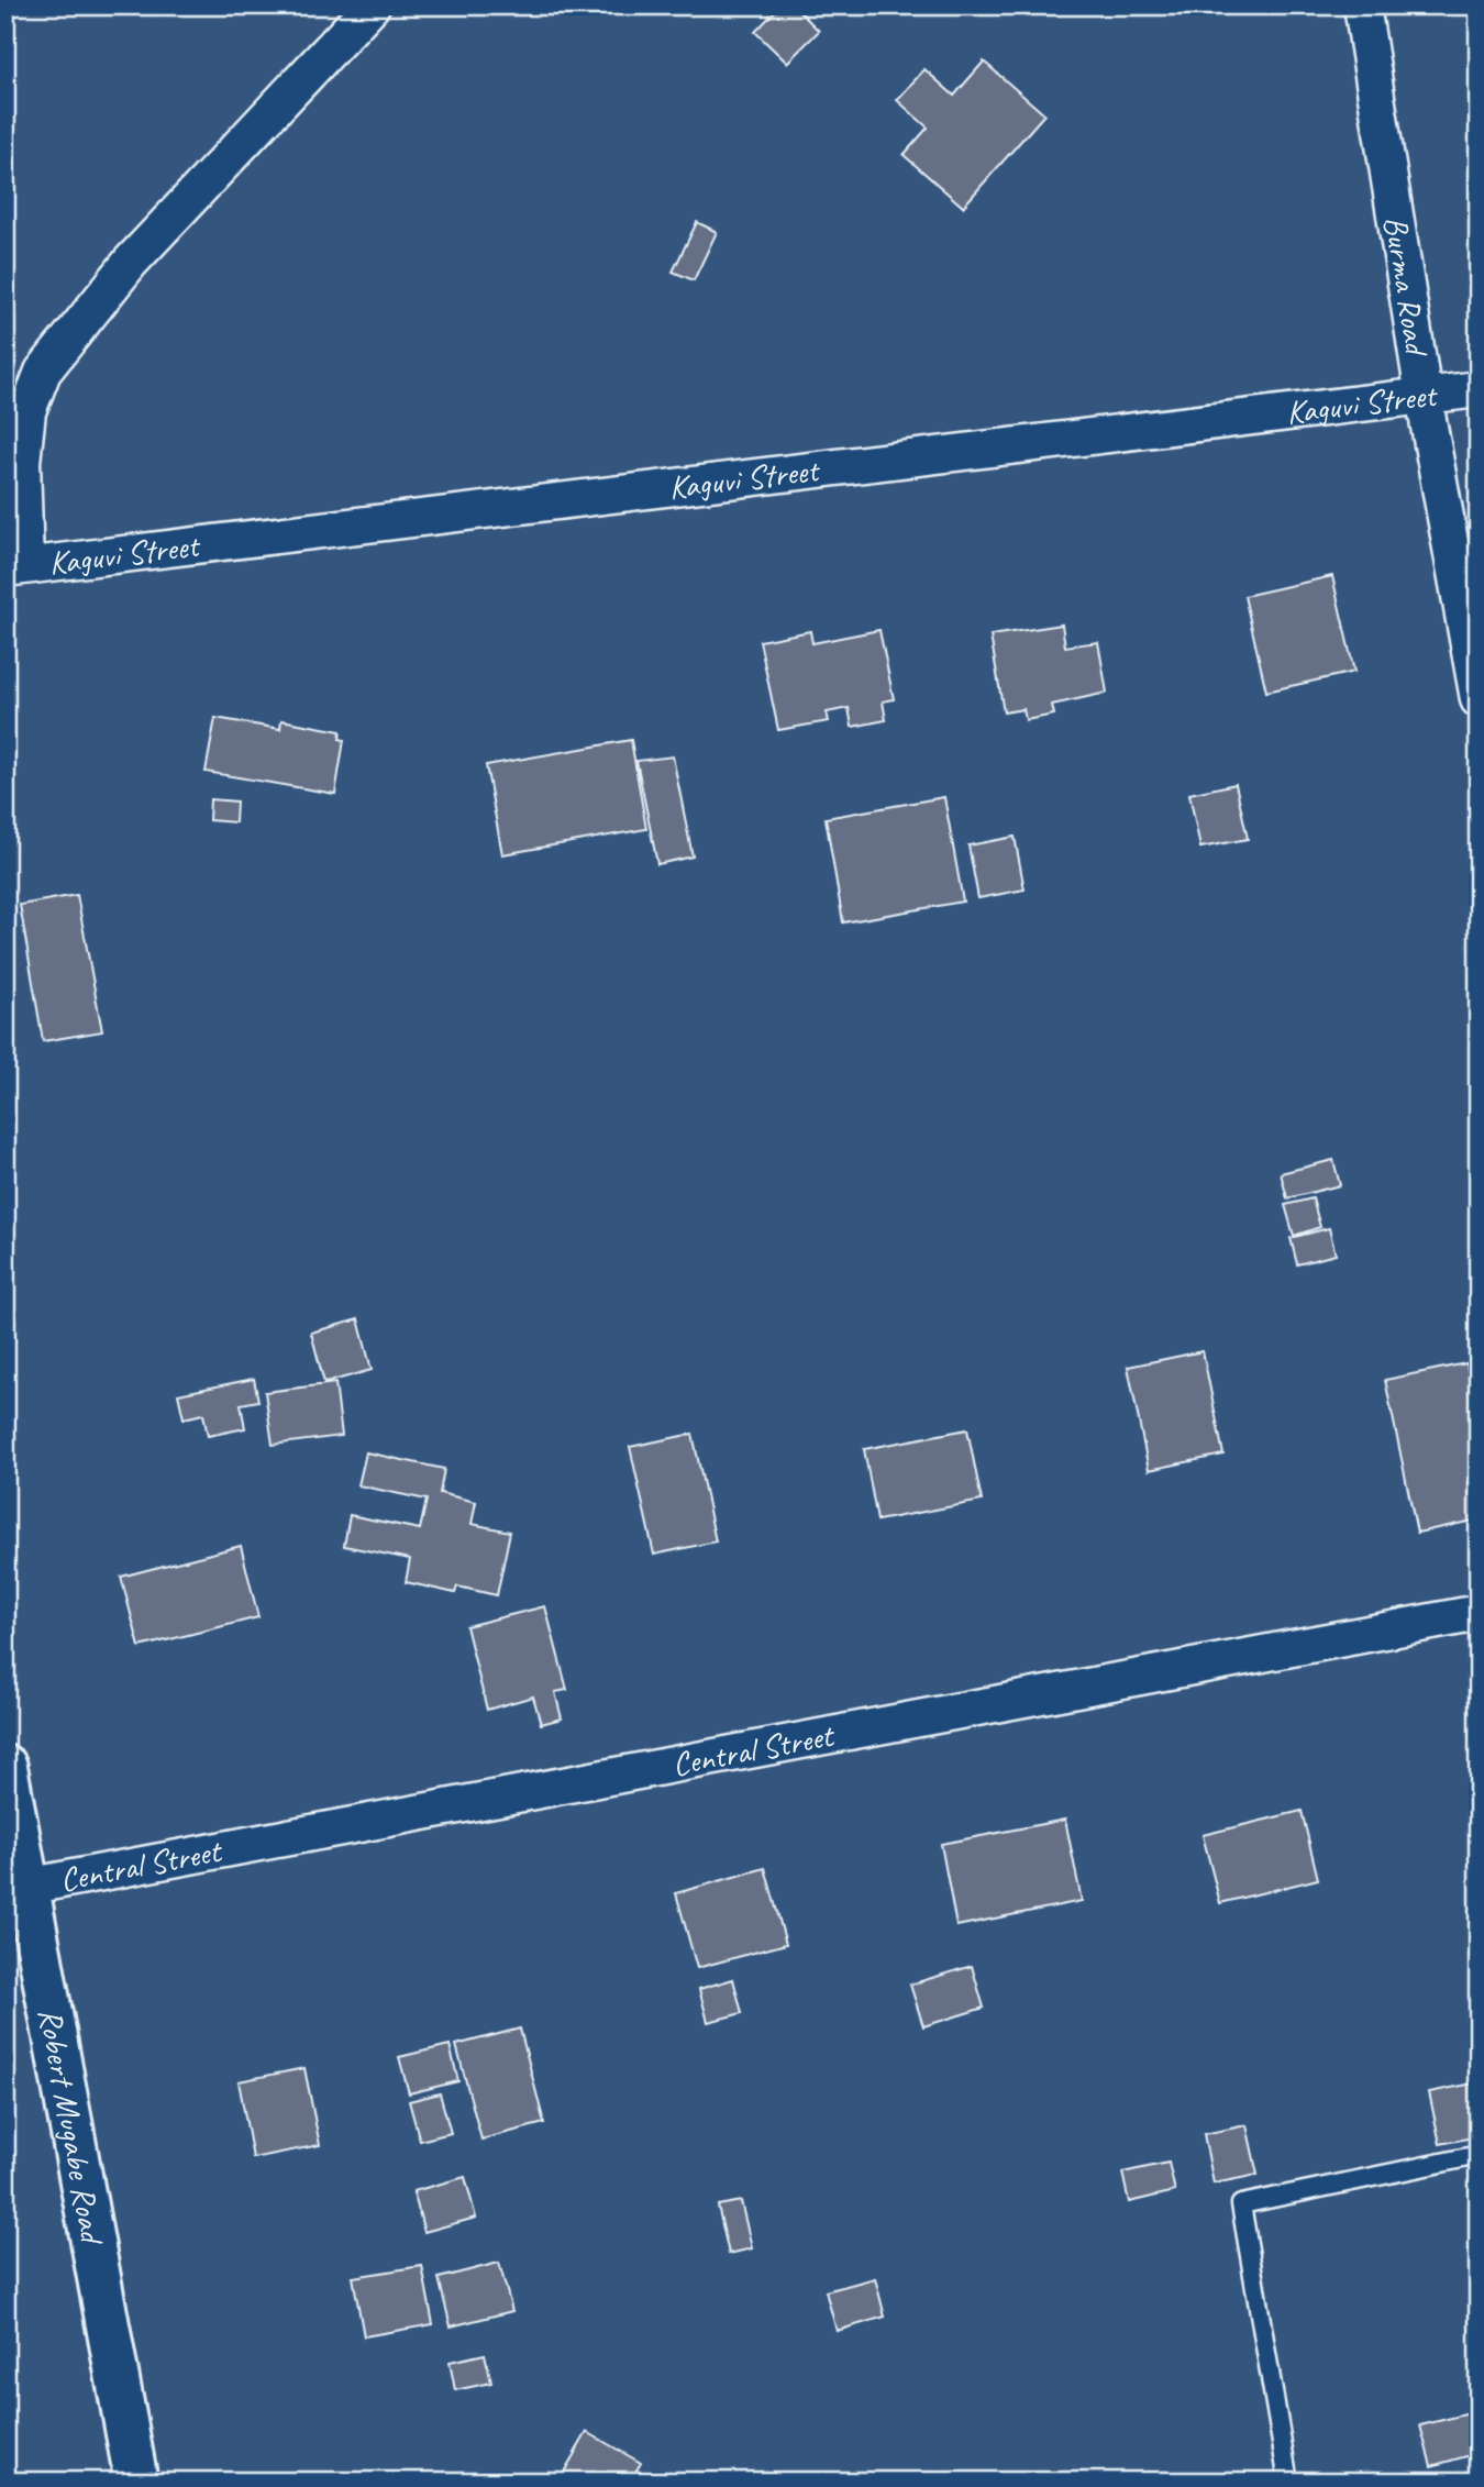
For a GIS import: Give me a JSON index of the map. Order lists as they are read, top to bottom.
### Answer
{
  "streets": {
    "main road": ["Robert Mugabe Road"],
    "street": ["Burma Road", "Kaguvi Street", "Central Street"]
  },
  "crossings": [
    ["Burma Road", "Kaguvi Street"],
    ["Central Street", "Robert Mugabe Road"]
  ]
}
